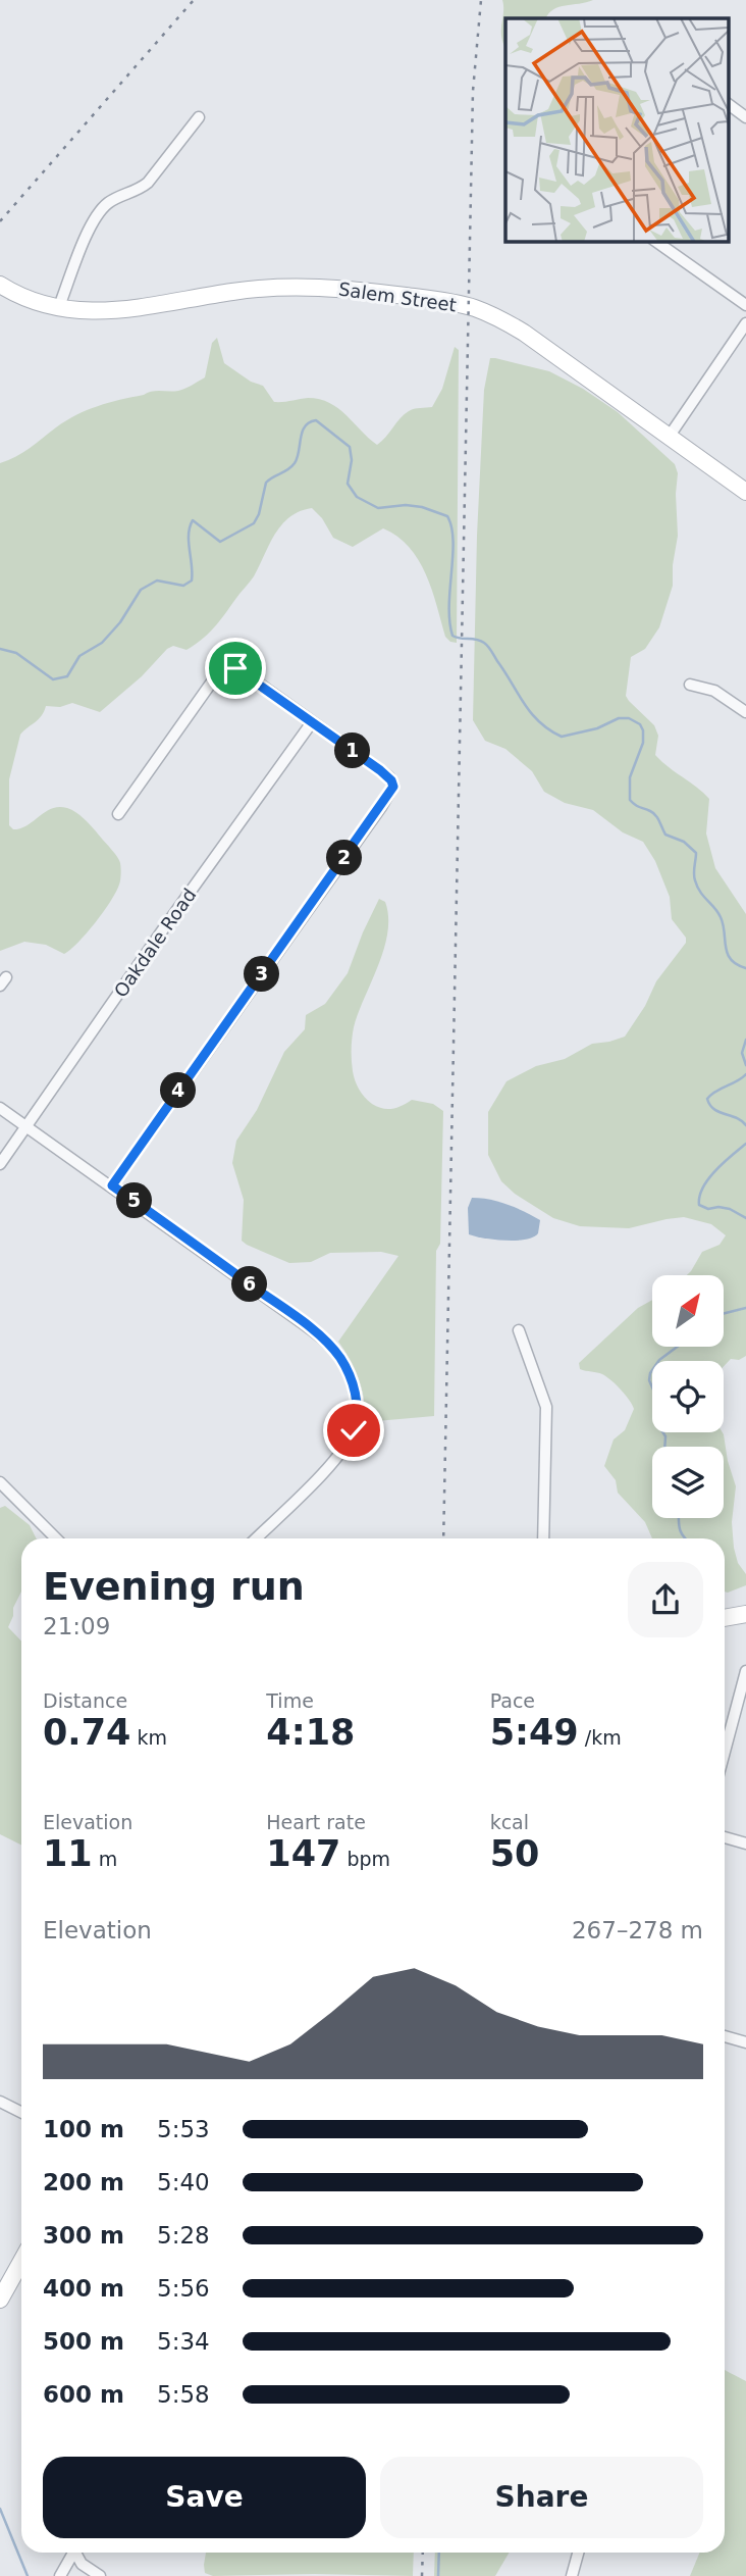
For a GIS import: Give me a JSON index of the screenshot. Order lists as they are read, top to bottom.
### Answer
{
  "streets": {
    "street": ["Salem Street", "Oakdale Road"]
  },
  "north": "top right",
  "page": {
    "pins": [
      "1",
      "2",
      "3",
      "4",
      "5",
      "6"
    ],
    "heading": ["Evening run", "21:09"],
    "stats": [
      ["Distance", "0.74 km"],
      ["Time", "4:18"],
      ["Pace", "5:49 /km"],
      ["Elevation", "11 m"],
      ["Heart rate", "147 bpm"],
      ["kcal", "50"]
    ],
    "chart": ["Elevation", "267–278 m"],
    "list": [
      {
        "name": "100 m",
        "note": "5:53"
      },
      {
        "name": "200 m",
        "note": "5:40"
      },
      {
        "name": "300 m",
        "note": "5:28"
      },
      {
        "name": "400 m",
        "note": "5:56"
      },
      {
        "name": "500 m",
        "note": "5:34"
      },
      {
        "name": "600 m",
        "note": "5:58"
      }
    ],
    "buttons": ["Save", "Share"]
  }
}
